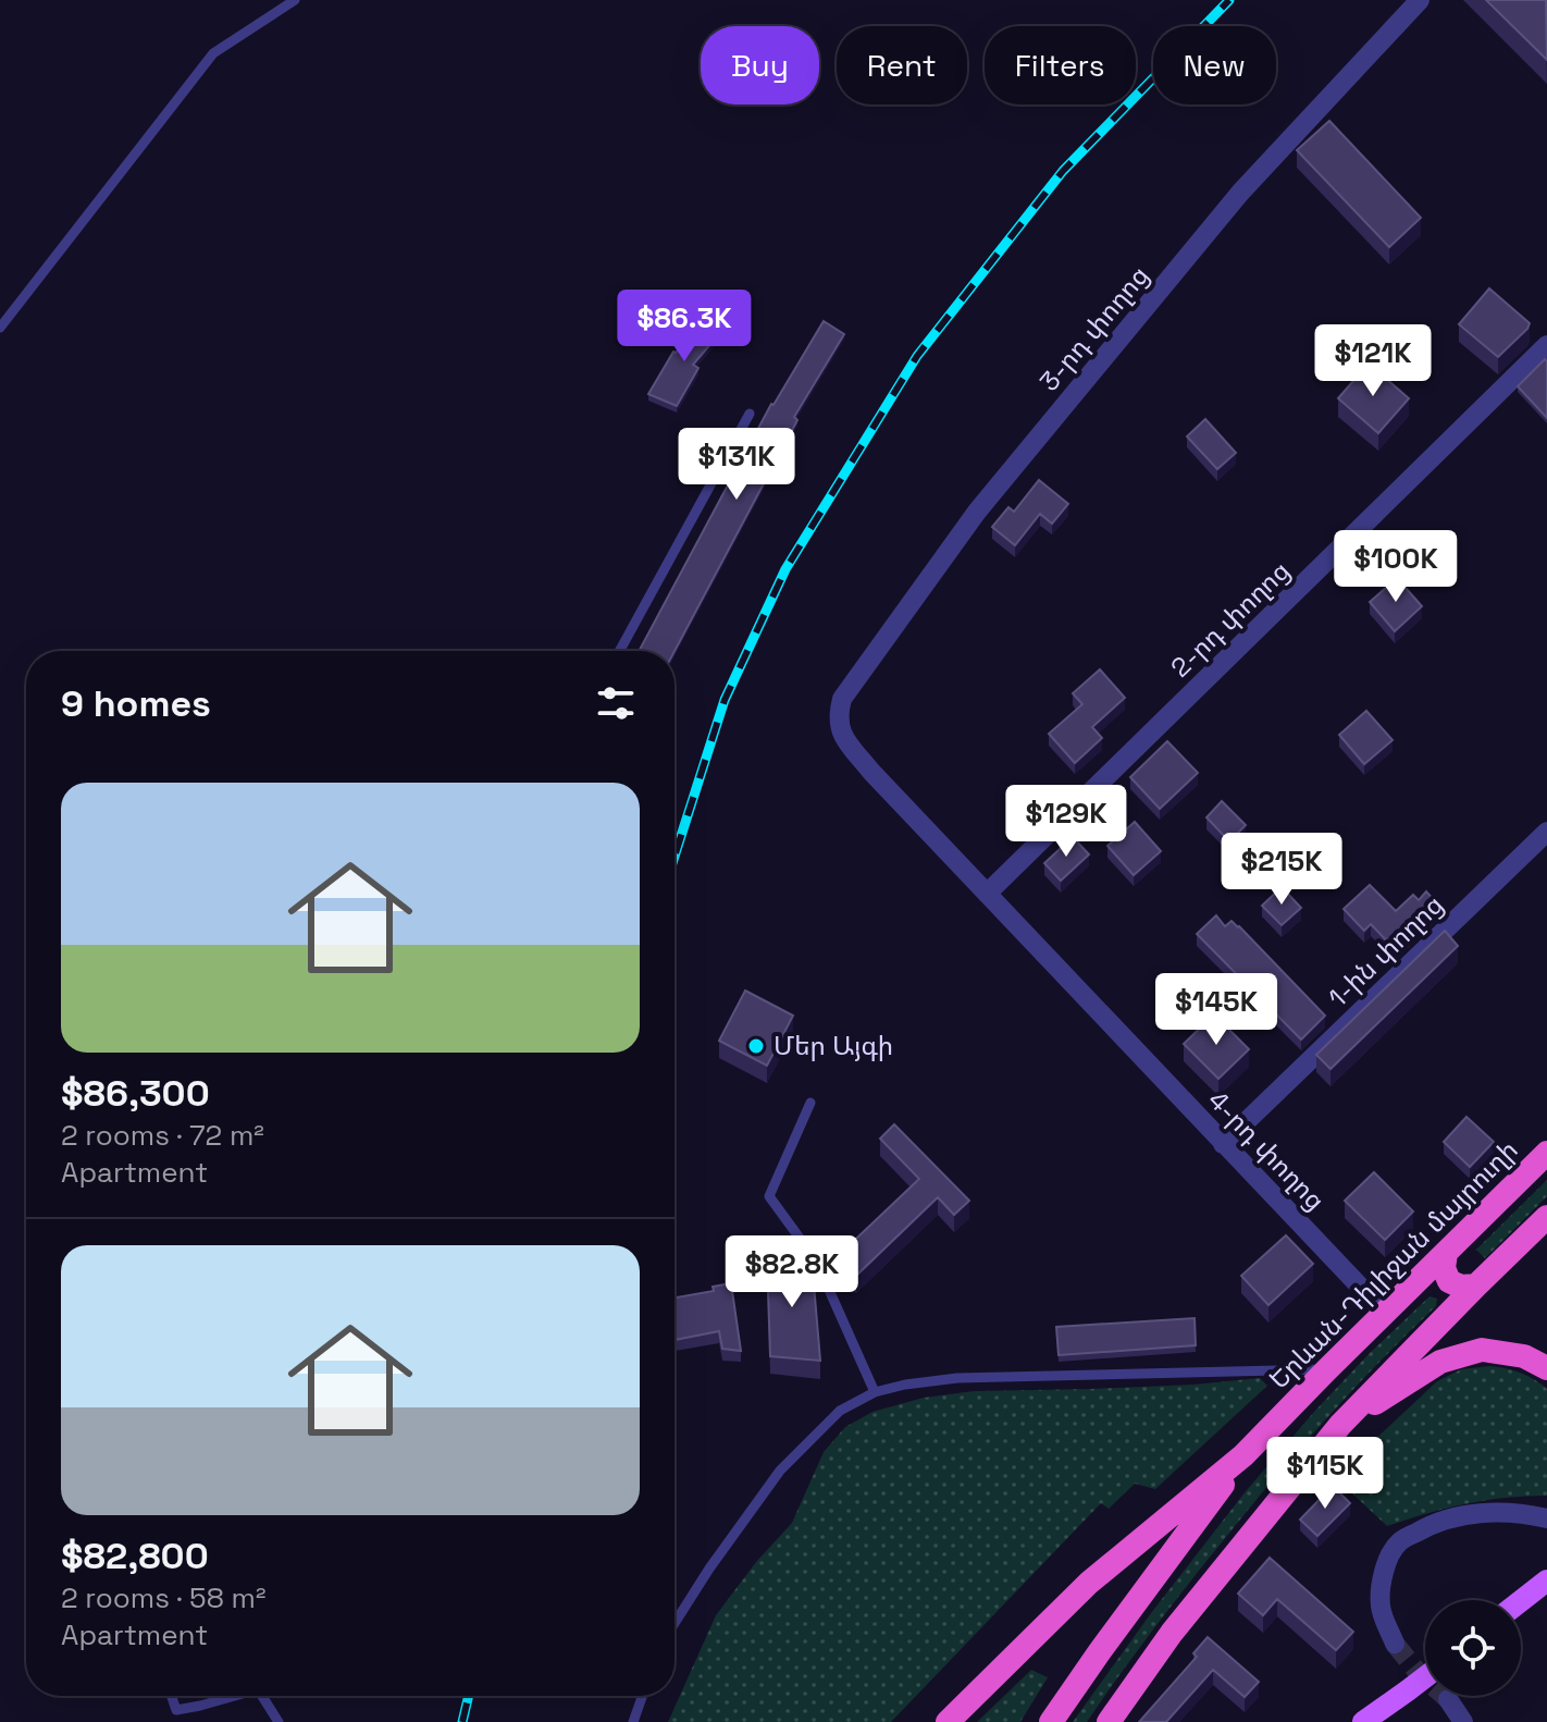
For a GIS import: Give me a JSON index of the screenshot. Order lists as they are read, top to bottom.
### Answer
{
  "streets": {
    "highway": ["Երևան-Դիլիջան մայրուղի"],
    "street": [
      "3-րդ փողոց",
      "2-րդ փողոց",
      "1-ին փողոց",
      "4-րդ փողոց"
    ]
  },
  "crossings": [
    ["3-րդ փողոց", "4-րդ փողոց"],
    ["2-րդ փողոց", "4-րդ փողոց"],
    ["1-ին փողոց", "4-րդ փողոց"],
    ["4-րդ փողոց", "Երևան-Դիլիջան մայրուղի"]
  ],
  "places": ["Մեր Այգի"],
  "page": {
    "chip": [
      "Buy",
      "Rent",
      "Filters",
      "New"
    ],
    "price": [
      "$86.3K",
      "$121K",
      "$131K",
      "$100K",
      "$129K",
      "$215K",
      "$145K",
      "$82.8K",
      "$115K"
    ],
    "heading": "9 homes",
    "list": [
      {
        "name": "$86,300",
        "note": "2 rooms · 72 m² · Apartment"
      },
      {
        "name": "$82,800",
        "note": "2 rooms · 58 m² · Apartment"
      }
    ]
  }
}
